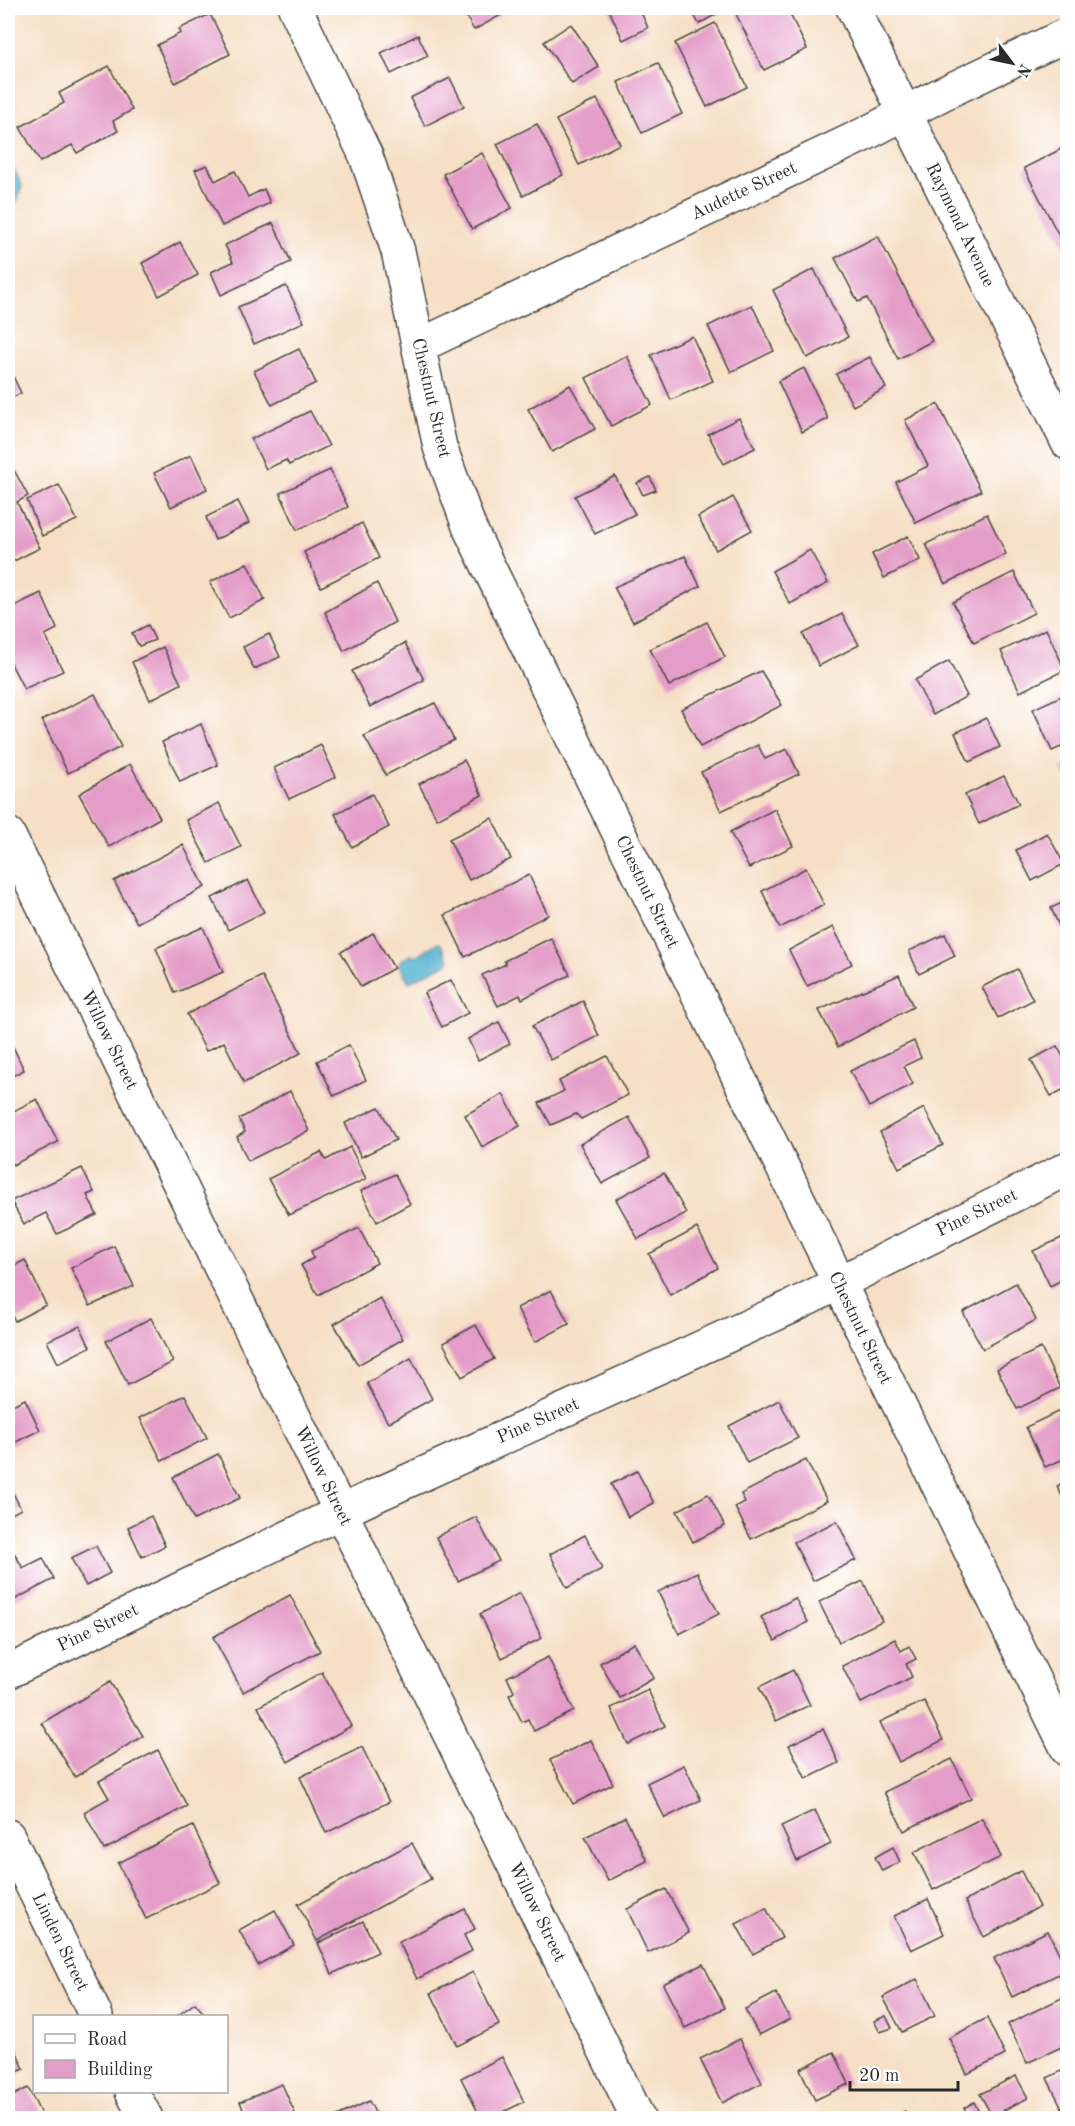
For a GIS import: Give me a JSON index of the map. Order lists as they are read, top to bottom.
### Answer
{
  "streets": {
    "street": [
      "Audette Street",
      "Raymond Avenue",
      "Chestnut Street",
      "Willow Street",
      "Pine Street",
      "Linden Street"
    ]
  },
  "crossings": [
    ["Audette Street", "Raymond Avenue"],
    ["Audette Street", "Chestnut Street"],
    ["Chestnut Street", "Pine Street"],
    ["Willow Street", "Pine Street"]
  ],
  "legend": ["Road", "Building"],
  "scale_bar": "20 m",
  "north": "bottom right"
}
